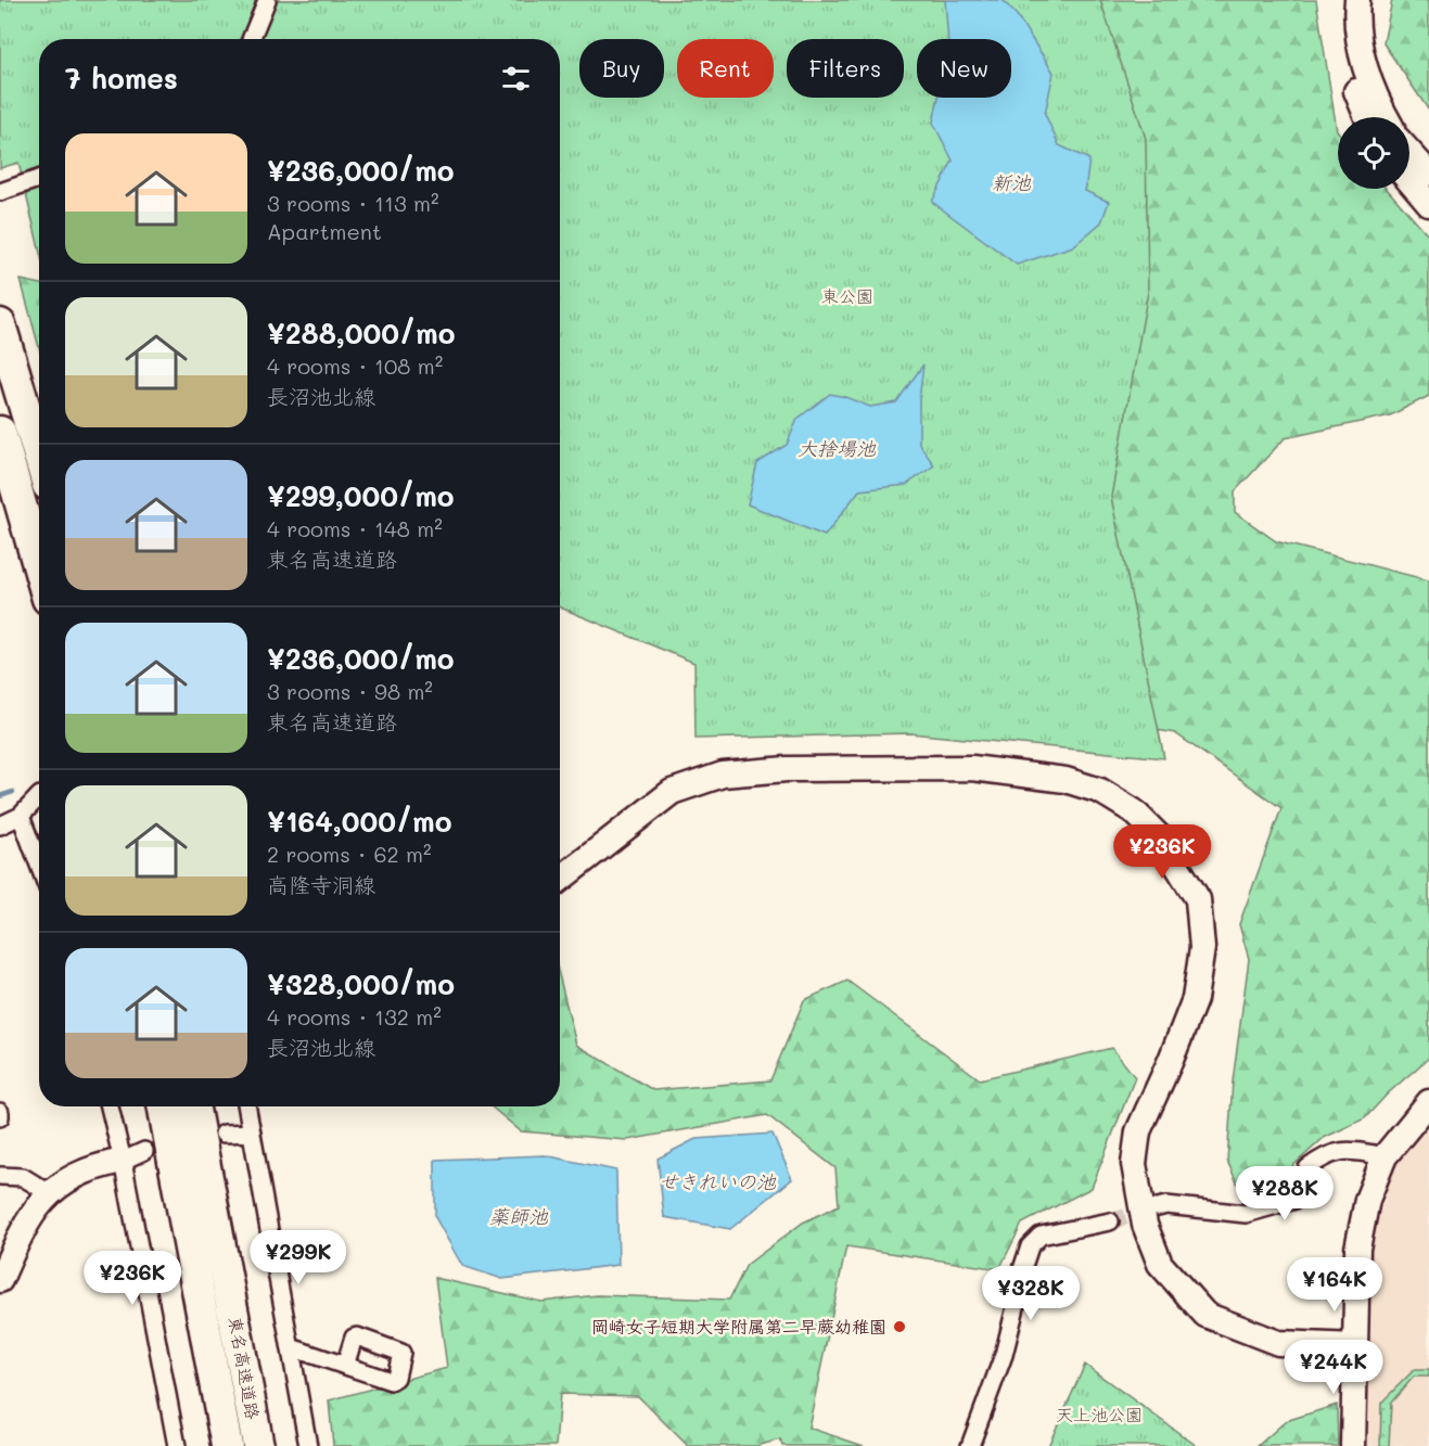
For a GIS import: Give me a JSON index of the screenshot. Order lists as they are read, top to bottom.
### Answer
{
  "streets": {
    "highway": ["東名高速道路"]
  },
  "water": [
    "新池",
    "大捨場池",
    "せきれいの池",
    "薬師池"
  ],
  "parks": ["東公園", "天上池公園"],
  "places": ["岡崎女子短期大学附属第二早蕨幼稚園"],
  "page": {
    "chip": [
      "Buy",
      "Rent",
      "Filters",
      "New"
    ],
    "heading": "7 homes",
    "list": [
      {
        "name": "¥236,000/mo",
        "note": "3 rooms · 113 m² · Apartment"
      },
      {
        "name": "¥288,000/mo",
        "note": "4 rooms · 108 m² · 長沼池北線"
      },
      {
        "name": "¥299,000/mo",
        "note": "4 rooms · 148 m² · 東名高速道路"
      },
      {
        "name": "¥236,000/mo",
        "note": "3 rooms · 98 m² · 東名高速道路"
      },
      {
        "name": "¥164,000/mo",
        "note": "2 rooms · 62 m² · 高隆寺洞線"
      },
      {
        "name": "¥328,000/mo",
        "note": "4 rooms · 132 m² · 長沼池北線"
      }
    ],
    "price": [
      "¥236K",
      "¥288K",
      "¥299K",
      "¥236K",
      "¥164K",
      "¥328K",
      "¥244K"
    ]
  }
}
